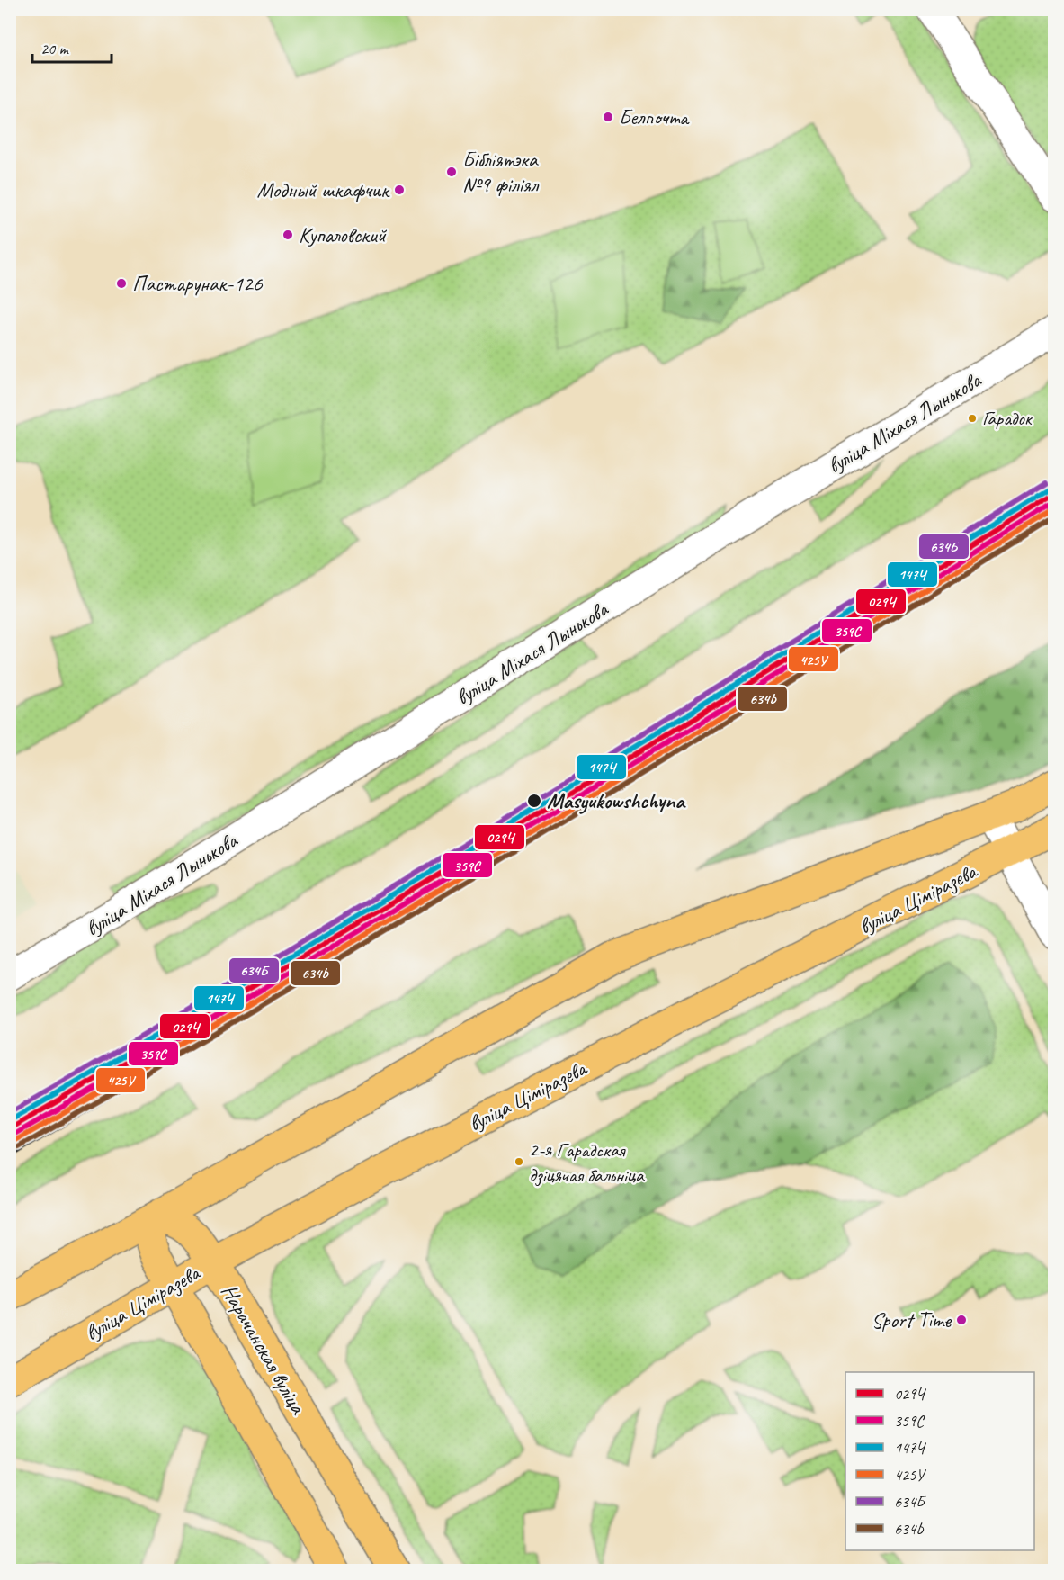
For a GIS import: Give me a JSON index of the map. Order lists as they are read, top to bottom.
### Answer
{
  "streets": {
    "main road": ["вуліца Ціміразева", "Нарачанская вуліца"],
    "street": ["вуліца Міхася Лынькова"]
  },
  "crossings": [
    ["вуліца Ціміразева", "Нарачанская вуліца"]
  ],
  "places": [
    "Белпочта",
    "Бібліятэка №9 філіял",
    "Модный шкафчик",
    "Купаловский",
    "Пастарунак-126",
    "Гарадок",
    "Masyukowshchyna",
    "2-я Гарадская дзіцячая бальніца",
    "Sport Time"
  ],
  "lines": [
    "transit line 634Б",
    "transit line 147Ч",
    "transit line 029Ч",
    "transit line 359С",
    "transit line 425У",
    "transit line 634Ь"
  ],
  "legend": [
    "029Ч",
    "359С",
    "147Ч",
    "425У",
    "634Б",
    "634Ь"
  ],
  "scale_bar": "20 m"
}
